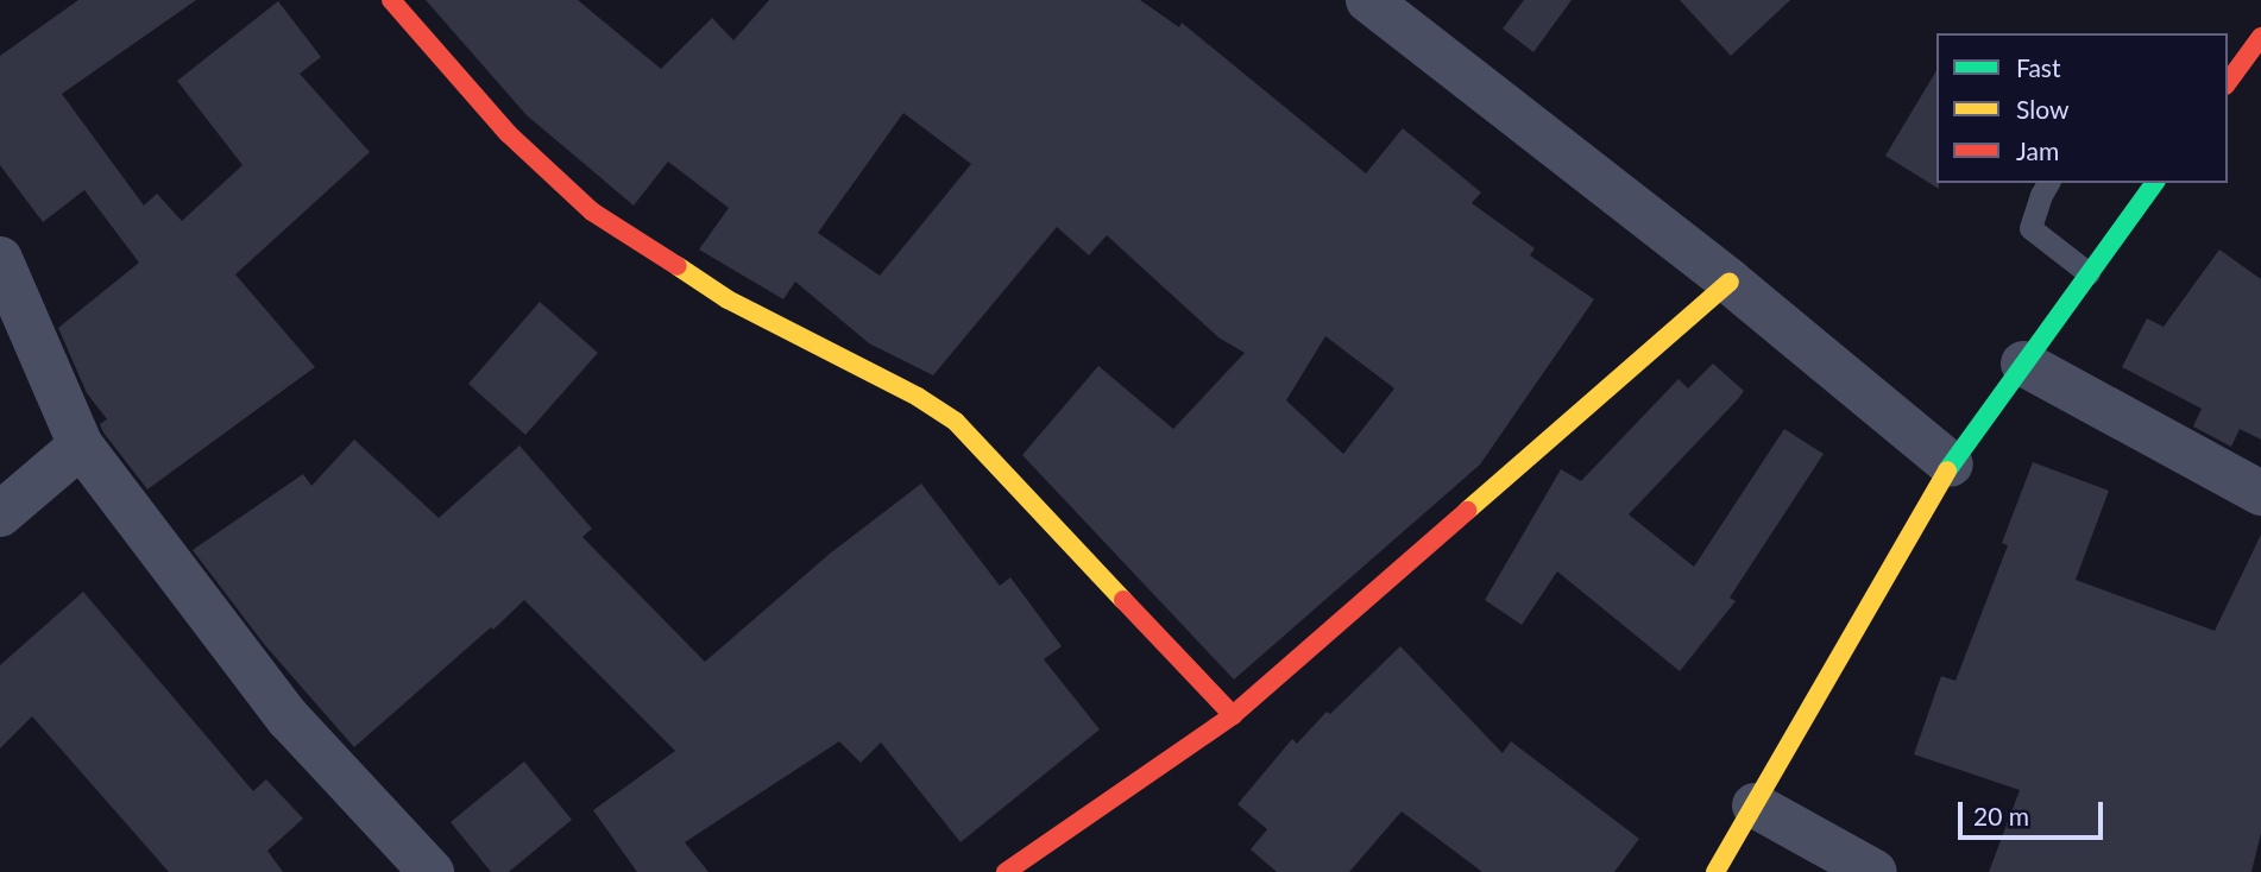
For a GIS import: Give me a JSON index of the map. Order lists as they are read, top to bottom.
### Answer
{
  "legend": ["Fast", "Slow", "Jam"],
  "scale_bar": "20 m"
}
